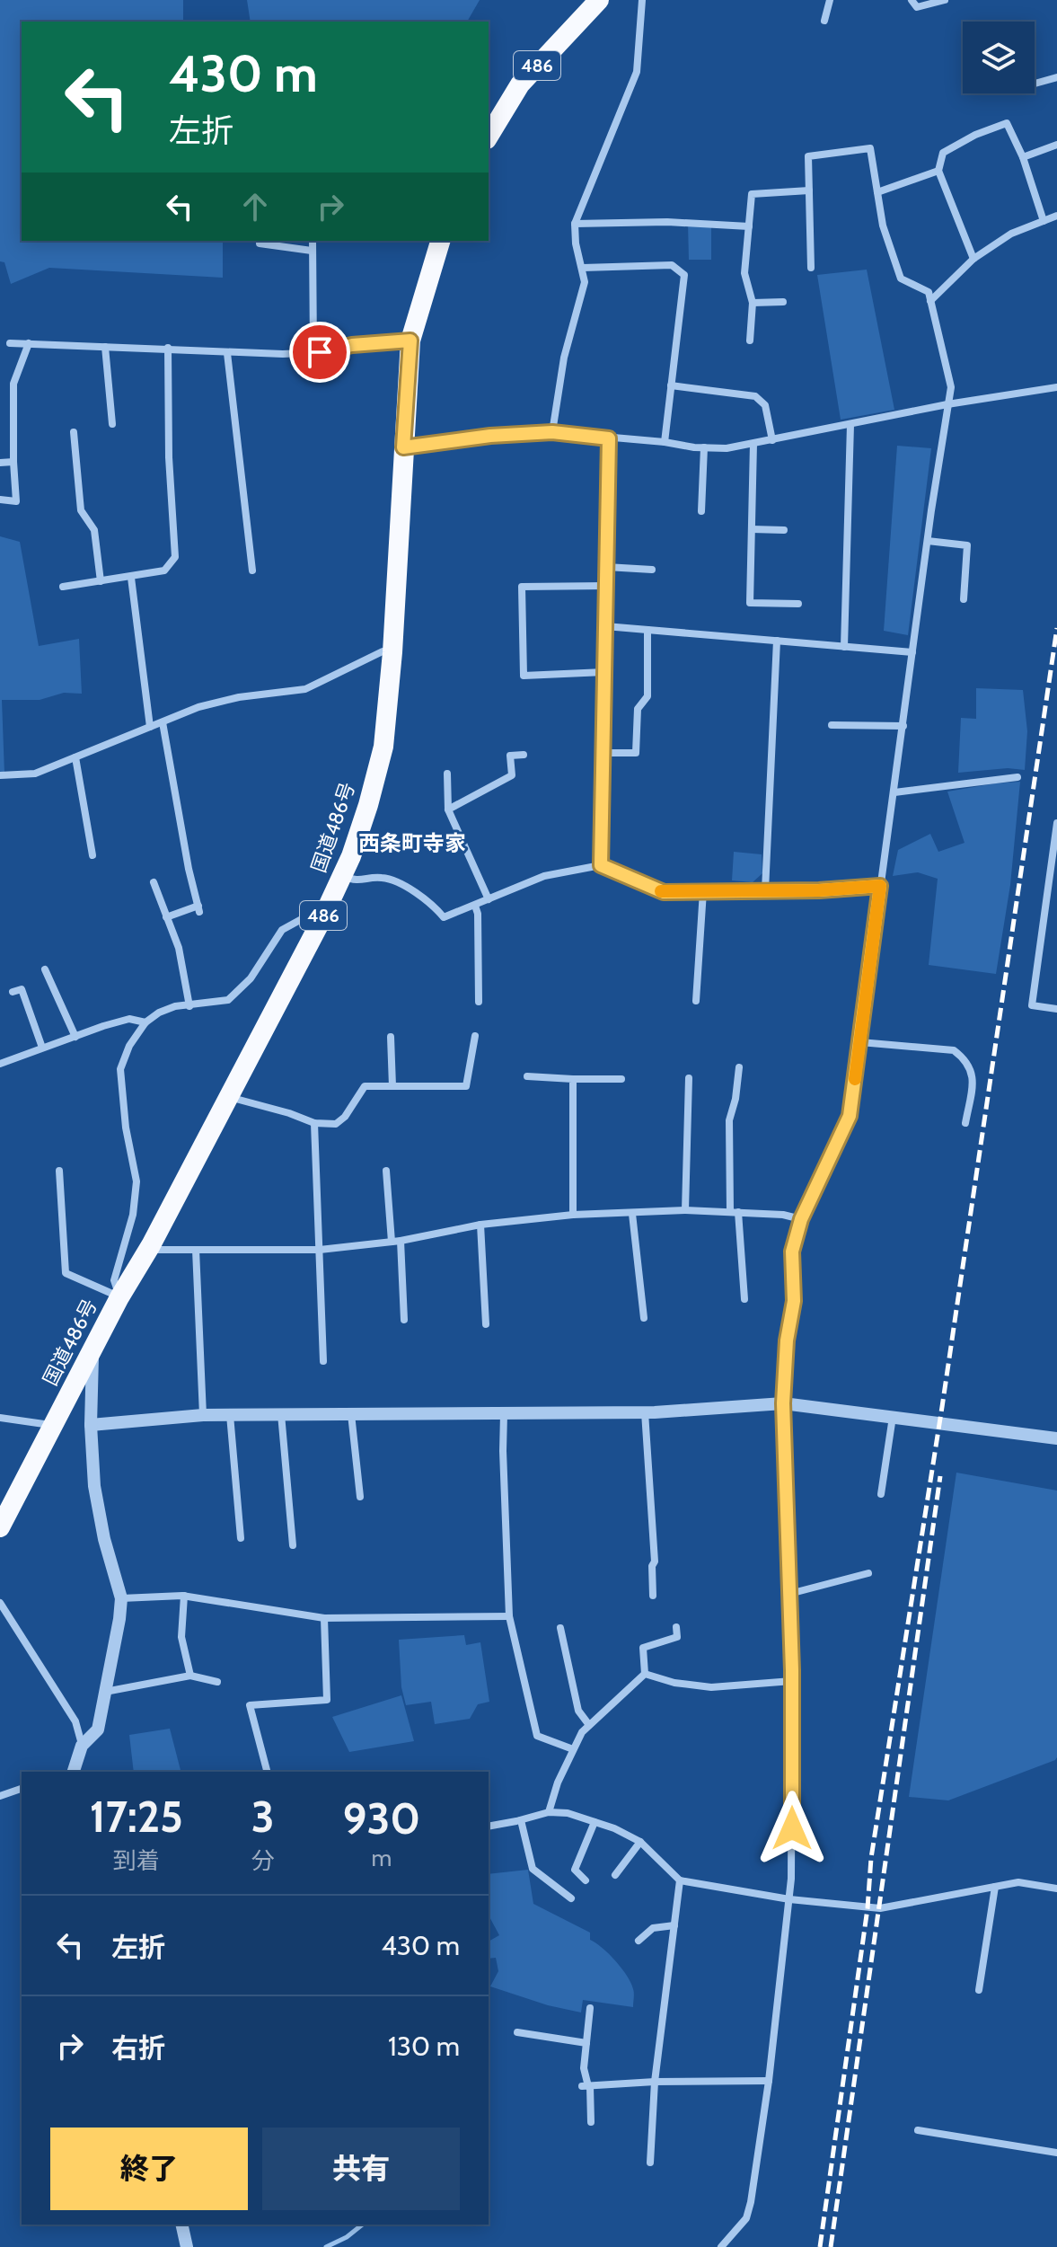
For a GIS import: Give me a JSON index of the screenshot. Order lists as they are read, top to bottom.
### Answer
{
  "streets": {
    "highway": ["486", "国道486号"]
  },
  "districts": ["西条町寺家"],
  "page": {
    "turn": ["430 m", "左折"],
    "eta": [
      "17:25",
      "到着",
      "3",
      "分",
      "930",
      "m"
    ],
    "list": [
      {
        "name": "左折",
        "value": "430 m"
      },
      {
        "name": "右折",
        "value": "130 m"
      }
    ],
    "buttons": ["終了", "共有"]
  }
}
